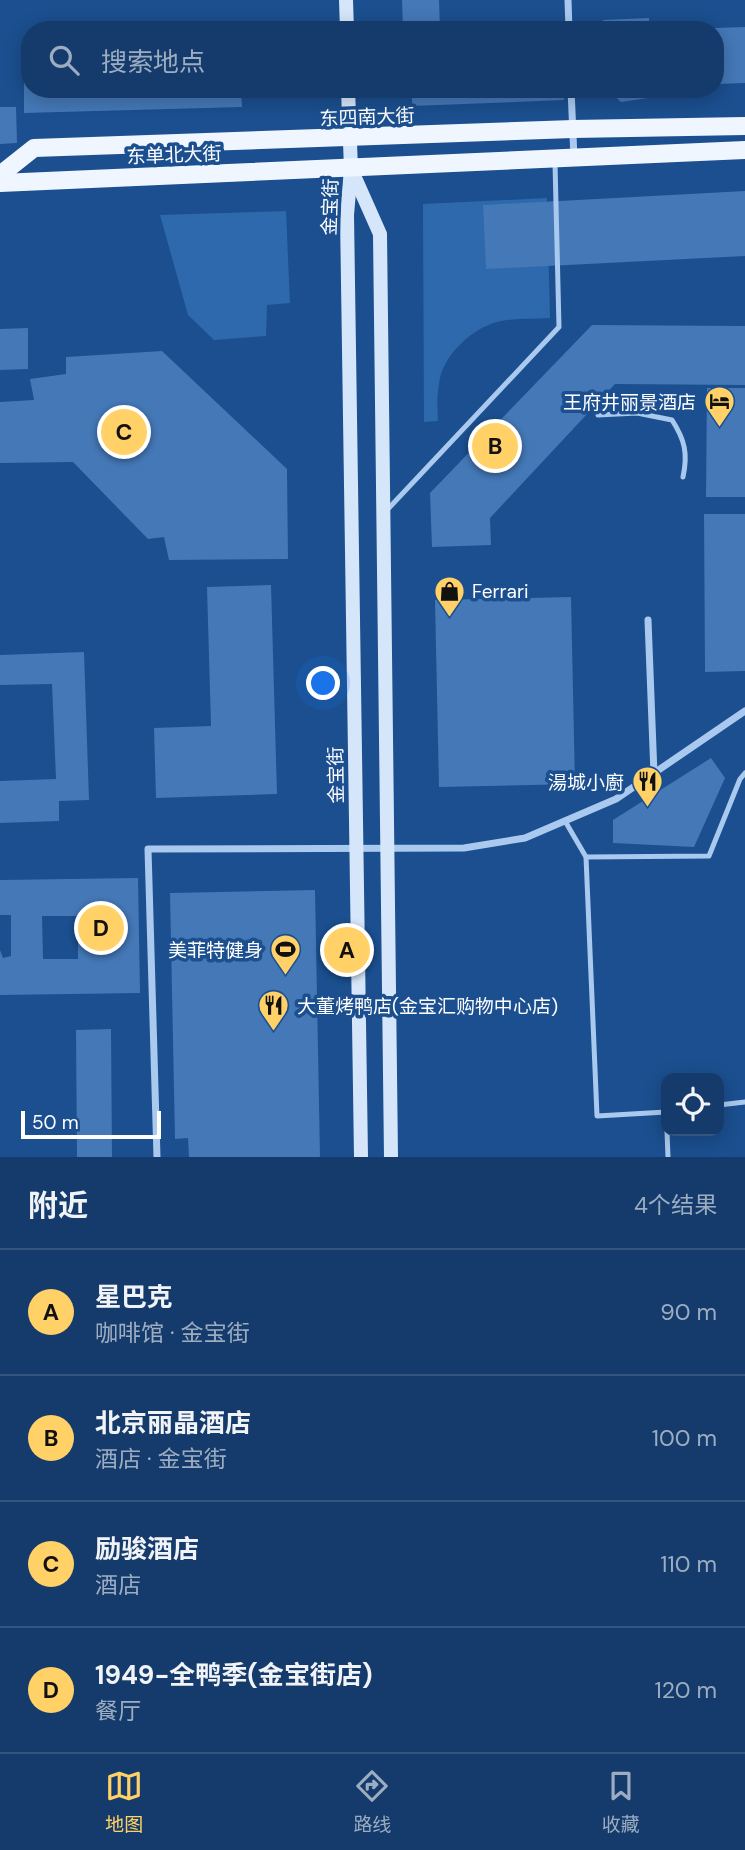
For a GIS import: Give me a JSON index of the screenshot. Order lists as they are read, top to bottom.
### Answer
{
  "streets": {
    "main road": ["东四南大街", "东单北大街", "金宝街"]
  },
  "crossings": [
    ["东单北大街", "金宝街"]
  ],
  "places": {
    "hotel": ["王府井丽景酒店"],
    "shop": ["Ferrari"],
    "restaurant": ["湯城小廚", "大董烤鸭店(金宝汇购物中心店)"],
    "sports": ["美菲特健身"]
  },
  "scale_bar": "50 m",
  "page": {
    "search": "搜索地点",
    "pins": [
      "C",
      "B",
      "D",
      "A"
    ],
    "scale": "50 m",
    "heading": ["附近", "4个结果"],
    "list": [
      {
        "mark": "A",
        "name": "星巴克",
        "note": "咖啡馆 · 金宝街",
        "value": "90 m"
      },
      {
        "mark": "B",
        "name": "北京丽晶酒店",
        "note": "酒店 · 金宝街",
        "value": "100 m"
      },
      {
        "mark": "C",
        "name": "励骏酒店",
        "note": "酒店",
        "value": "110 m"
      },
      {
        "mark": "D",
        "name": "1949-全鸭季(金宝街店)",
        "note": "餐厅",
        "value": "120 m"
      }
    ],
    "nav": ["地图", "路线", "收藏"]
  }
}
